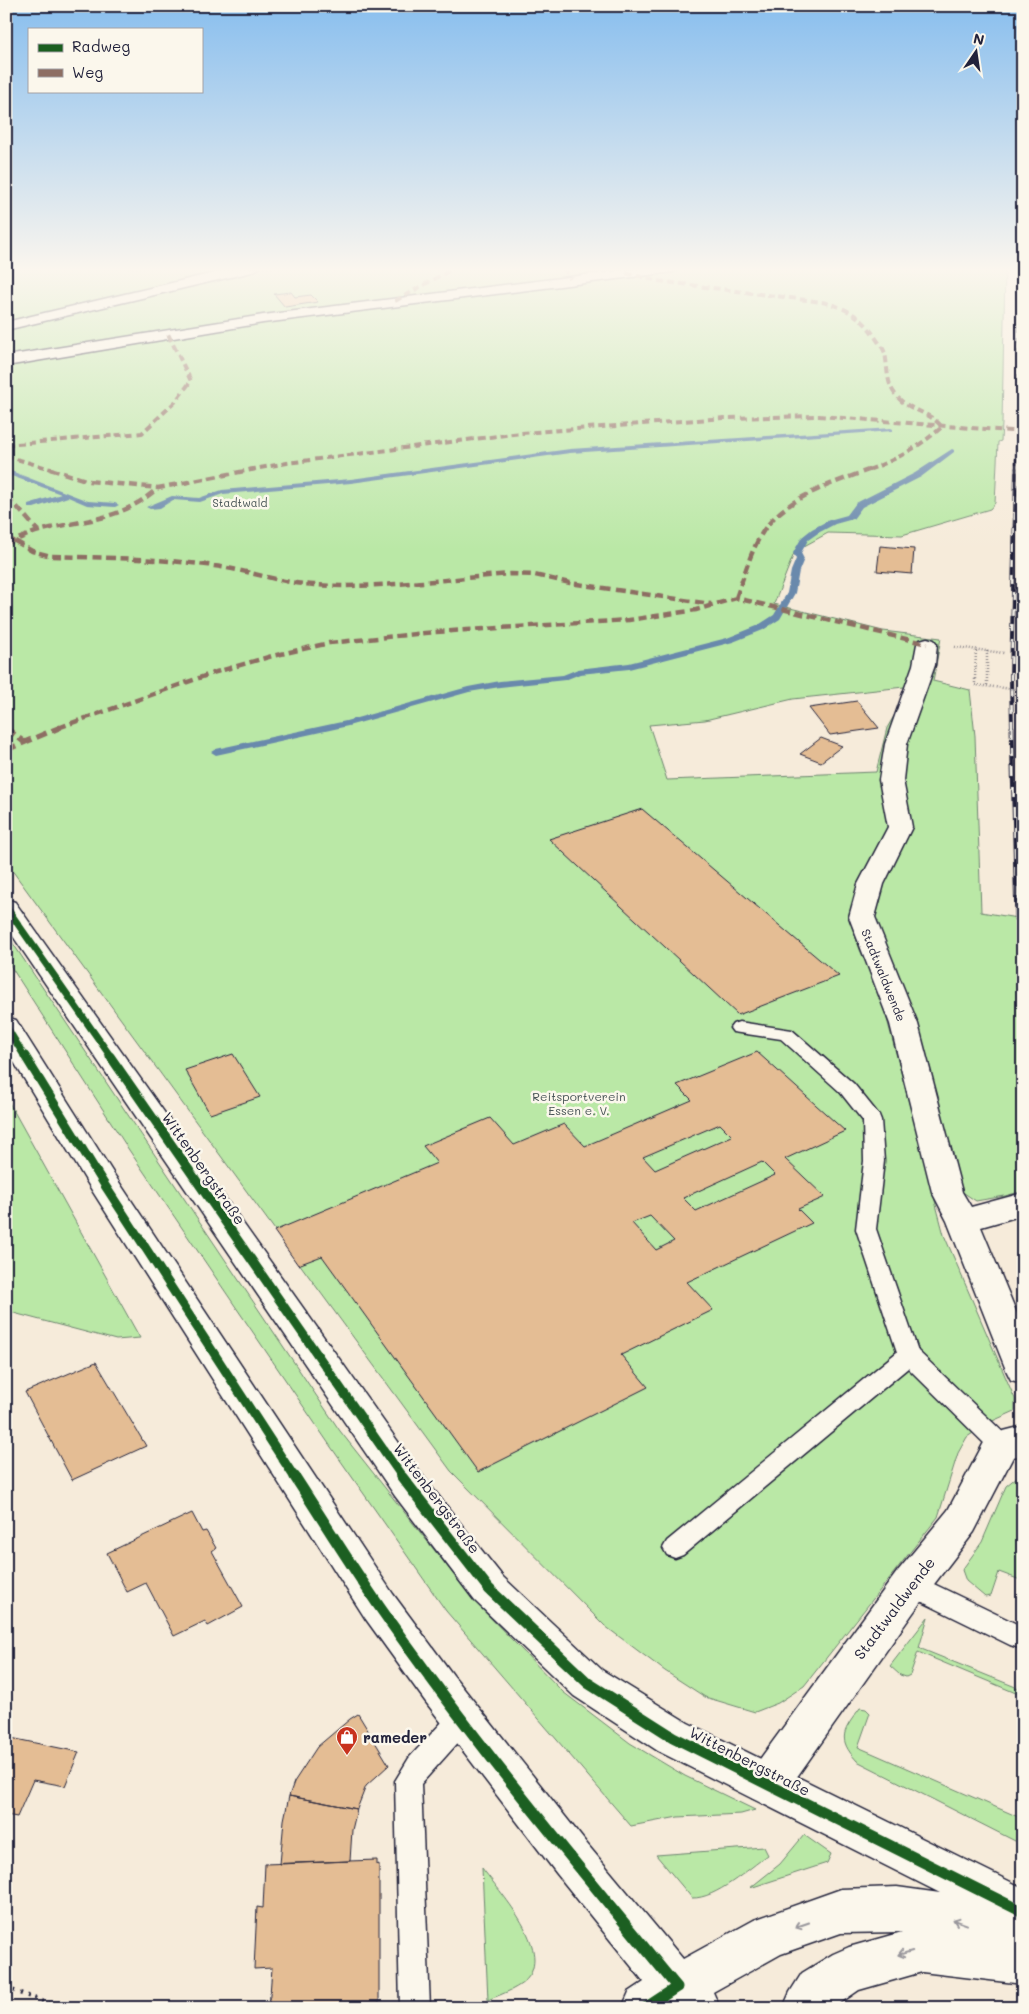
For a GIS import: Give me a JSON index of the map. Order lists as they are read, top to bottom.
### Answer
{
  "streets": {
    "street": ["Stadtwaldwende", "Wittenbergstraße"]
  },
  "crossings": [
    ["Stadtwaldwende", "Wittenbergstraße"]
  ],
  "parks": ["Stadtwald", "Reitsportverein Essen e. V."],
  "places": {
    "shop": ["rameder"]
  },
  "legend": ["Radweg", "Weg"],
  "north": "top"
}
